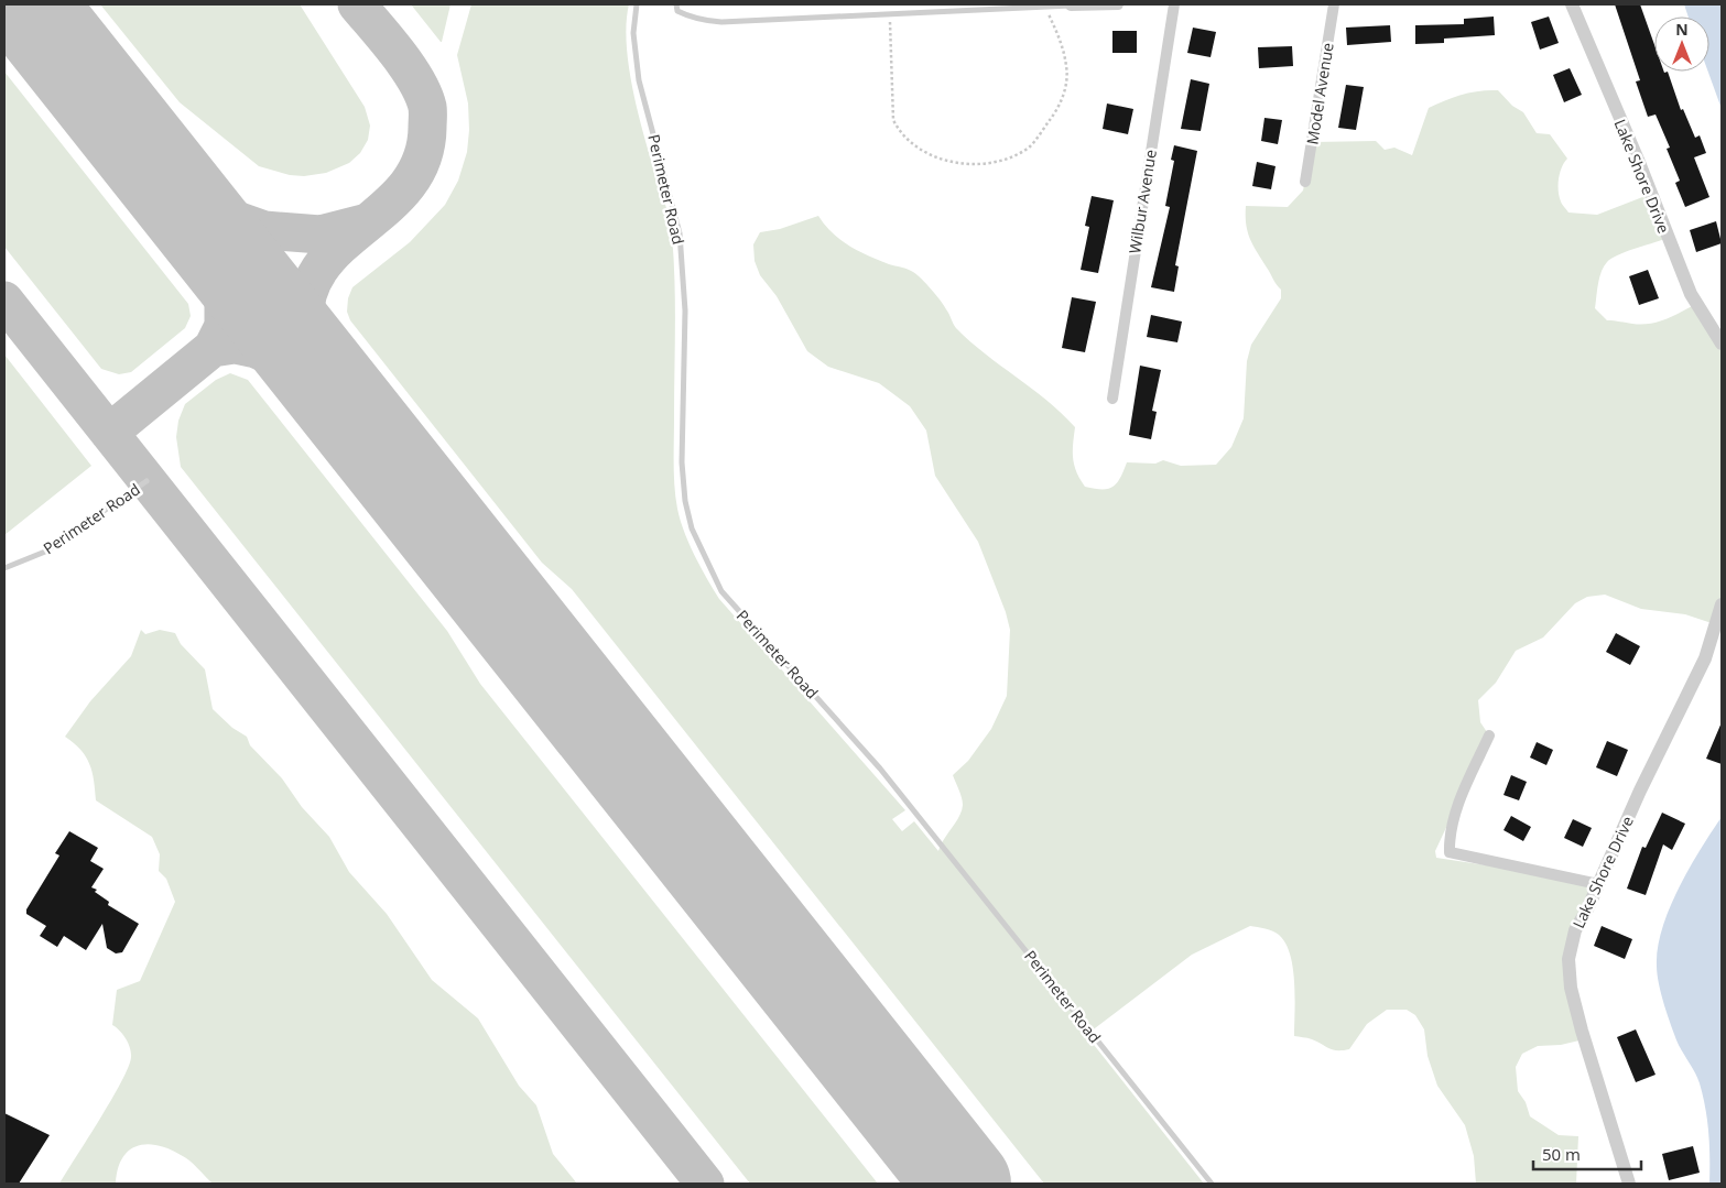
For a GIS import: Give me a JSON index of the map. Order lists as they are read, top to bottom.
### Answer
{
  "streets": {
    "street": ["Model Avenue", "Lake Shore Drive", "Wilbur Avenue"],
    "lane": ["Perimeter Road"]
  },
  "scale_bar": "50 m",
  "north": "top"
}
